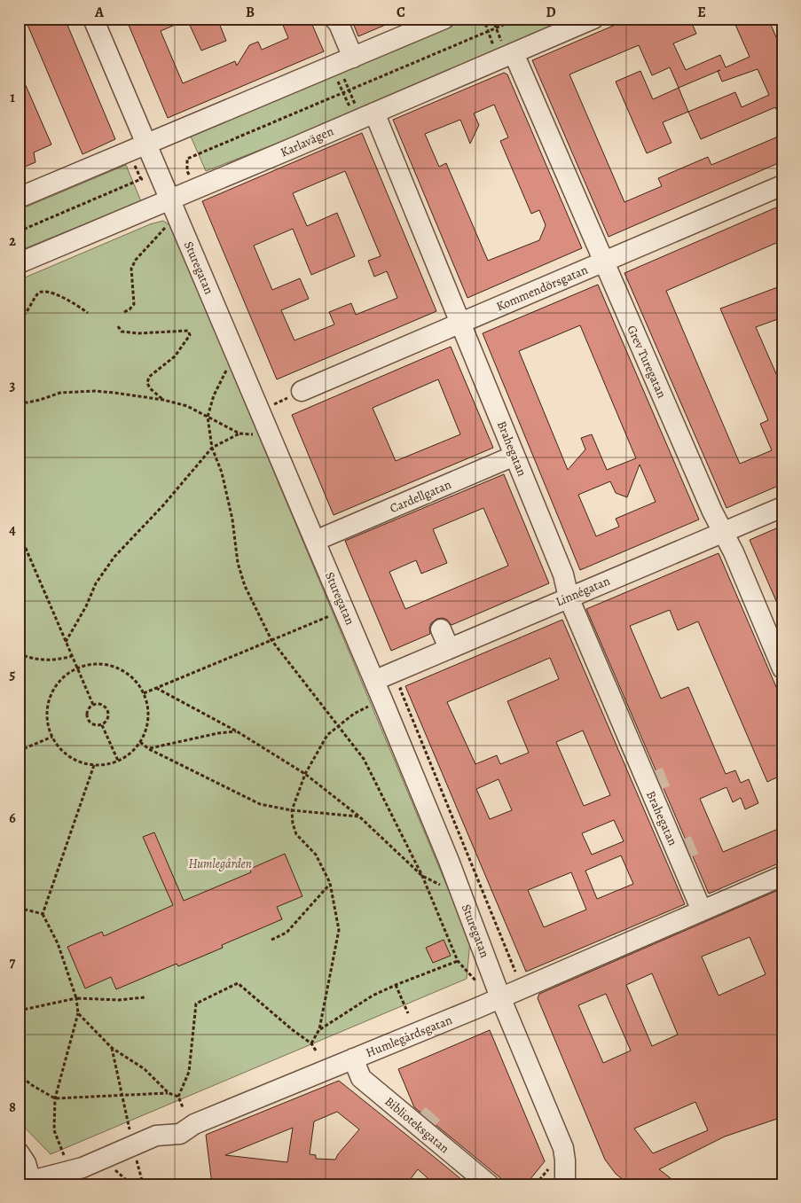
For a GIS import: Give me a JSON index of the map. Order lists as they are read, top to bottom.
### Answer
{
  "streets": {
    "street": [
      "Karlavägen",
      "Sturegatan",
      "Kommendörsgatan",
      "Grev Turegatan",
      "Brahegatan",
      "Cardellgatan",
      "Linnégatan",
      "Humlegårdsgatan",
      "Biblioteksgatan"
    ]
  },
  "crossings": [
    ["Karlavägen", "Sturegatan"],
    ["Karlavägen", "Grev Turegatan"],
    ["Karlavägen", "Brahegatan"],
    ["Sturegatan", "Cardellgatan"],
    ["Sturegatan", "Linnégatan"],
    ["Sturegatan", "Humlegårdsgatan"],
    ["Kommendörsgatan", "Grev Turegatan"],
    ["Kommendörsgatan", "Brahegatan"],
    ["Grev Turegatan", "Linnégatan"],
    ["Brahegatan", "Cardellgatan"],
    ["Brahegatan", "Linnégatan"],
    ["Brahegatan", "Humlegårdsgatan"],
    ["Humlegårdsgatan", "Biblioteksgatan"]
  ],
  "parks": ["Humlegården"],
  "grid": {
    "columns": [
      "A",
      "B",
      "C",
      "D",
      "E"
    ],
    "rows": [
      "1",
      "2",
      "3",
      "4",
      "5",
      "6",
      "7",
      "8"
    ]
  }
}
